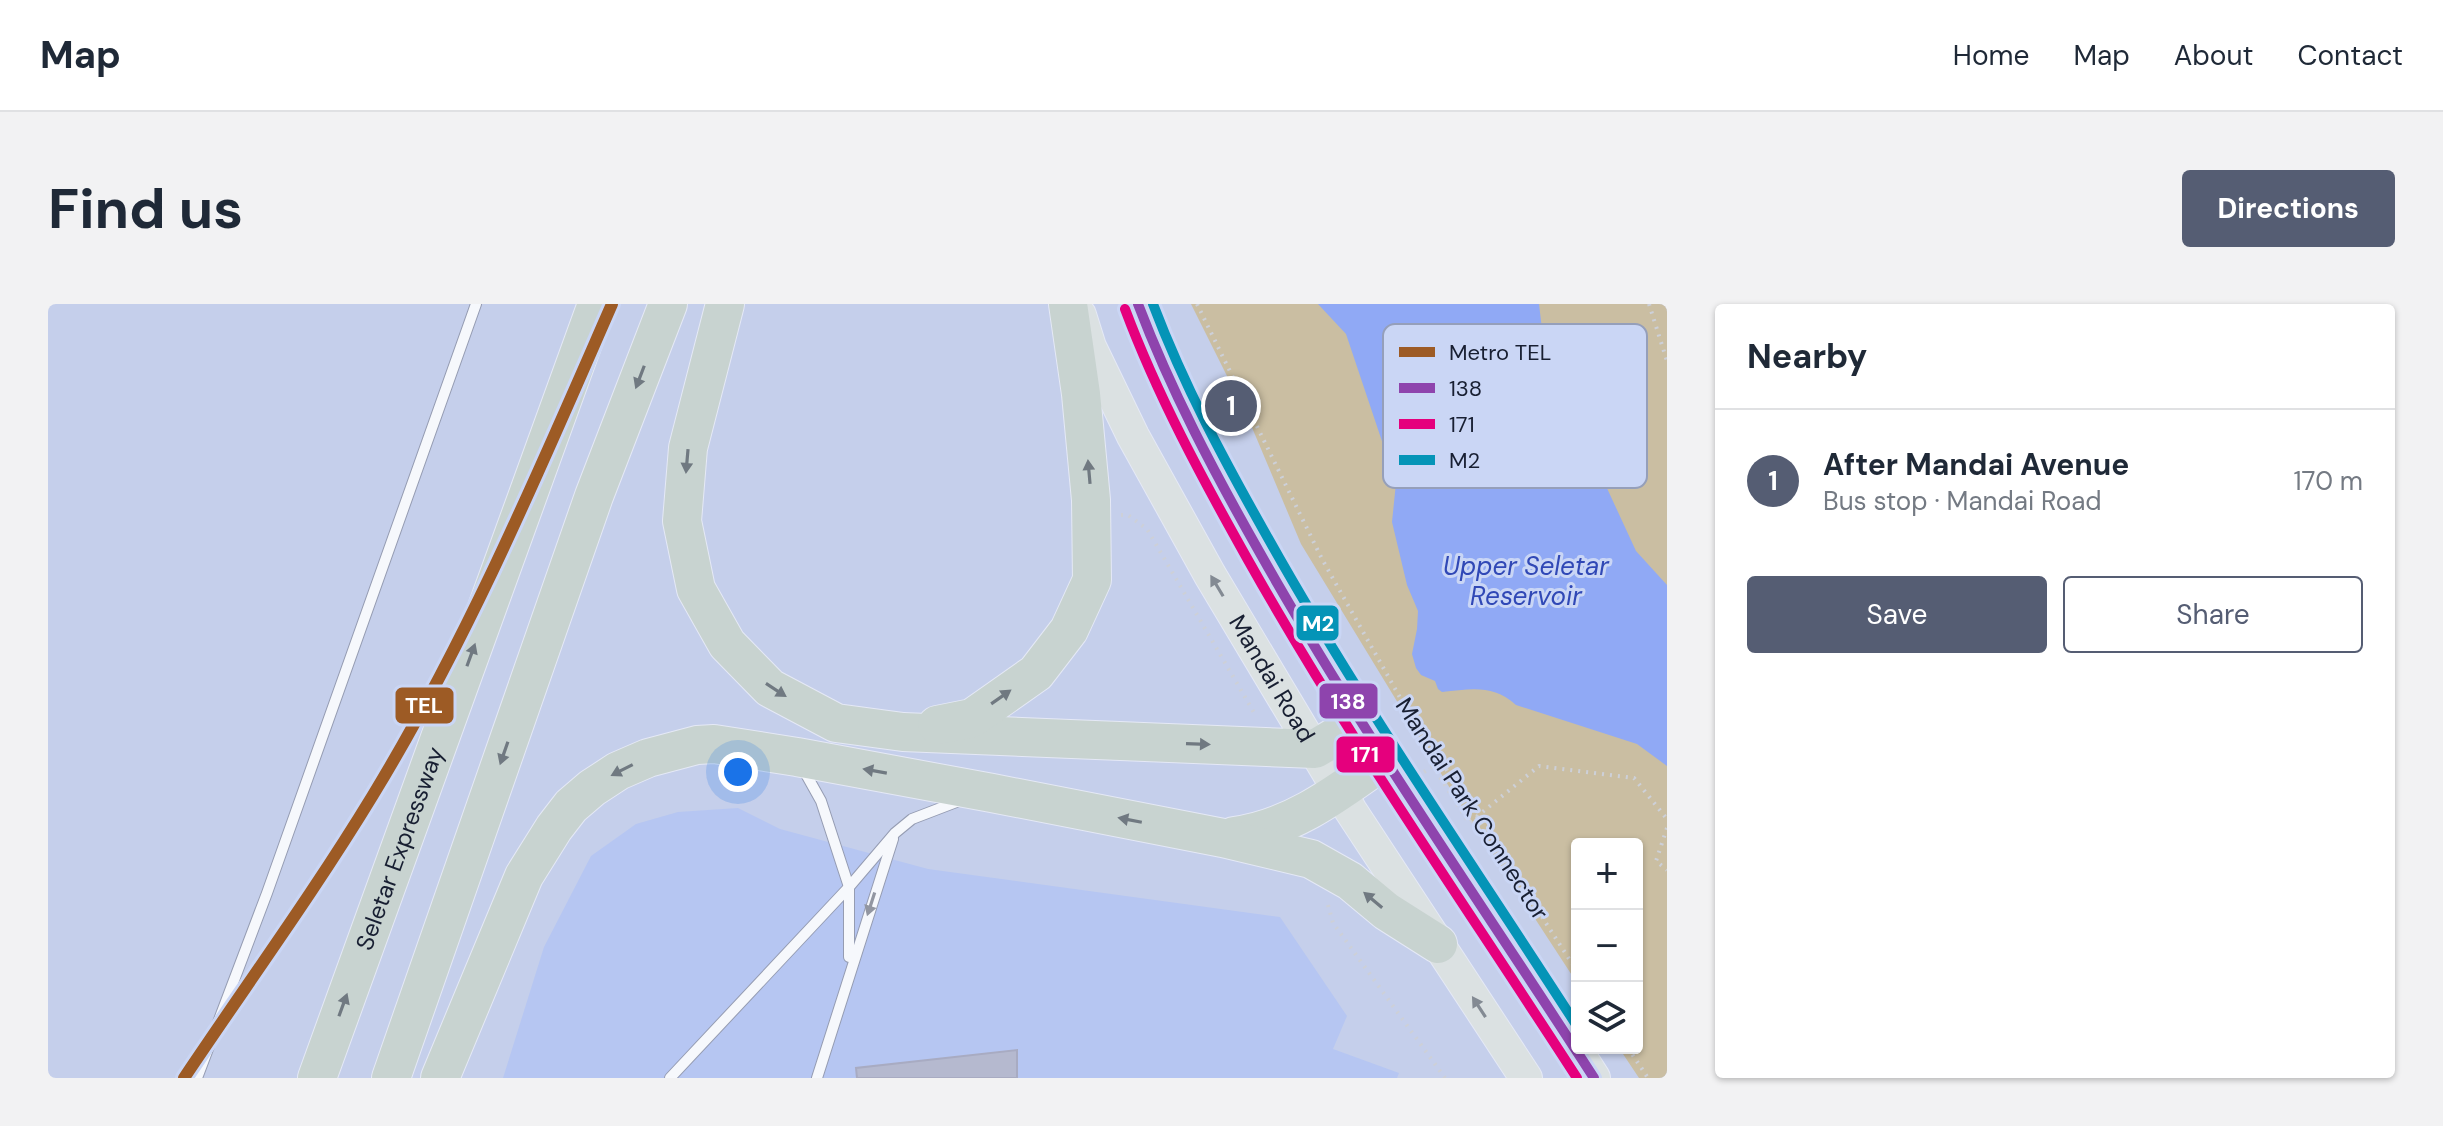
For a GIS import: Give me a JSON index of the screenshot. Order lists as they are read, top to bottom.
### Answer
{
  "streets": {
    "highway": ["Seletar Expressway"],
    "main road": ["Mandai Road"],
    "path": ["Mandai Park Connector"]
  },
  "water": ["Upper Seletar Reservoir"],
  "lines": [
    "metro line TEL",
    "transit line 138",
    "transit line M2",
    "transit line 171"
  ],
  "legend": [
    "Metro TEL",
    "138",
    "171",
    "M2"
  ],
  "page": {
    "header": "Map",
    "nav": [
      "Home",
      "Map",
      "About",
      "Contact"
    ],
    "buttons": [
      "Directions",
      ["Save", "Share"]
    ],
    "title": "Find us",
    "heading": "Nearby",
    "pins": "1",
    "list": [
      {
        "mark": "1",
        "name": "After Mandai Avenue",
        "note": "Bus stop · Mandai Road",
        "value": "170 m"
      }
    ],
    "map_buttons": ["+", "−"]
  }
}
